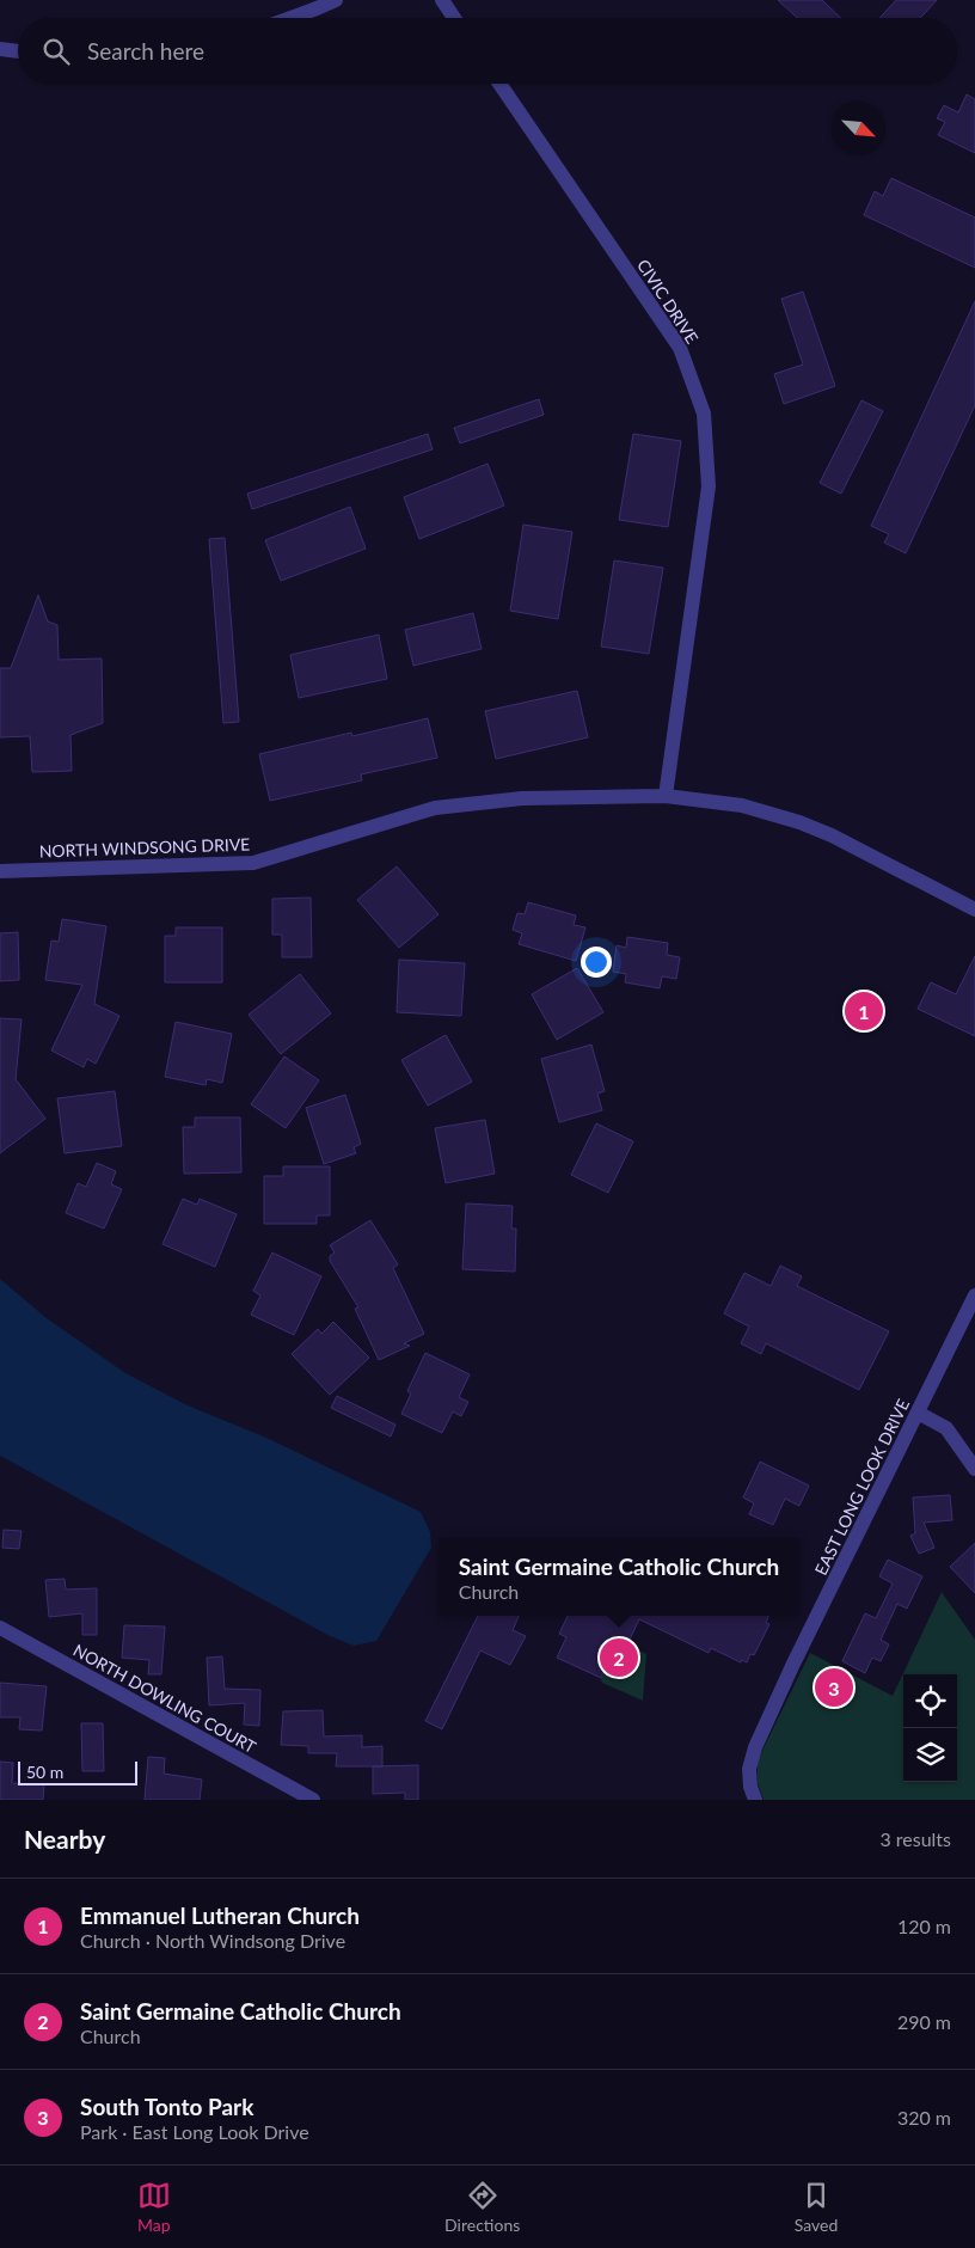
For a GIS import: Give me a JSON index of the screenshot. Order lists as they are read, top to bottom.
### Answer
{
  "streets": {
    "street": [
      "CIVIC DRIVE",
      "NORTH WINDSONG DRIVE",
      "EAST LONG LOOK DRIVE",
      "NORTH DOWLING COURT"
    ]
  },
  "crossings": [
    ["CIVIC DRIVE", "NORTH WINDSONG DRIVE"]
  ],
  "scale_bar": "50 m",
  "north": "bottom right",
  "page": {
    "search": "Search here",
    "pins": ["1", "2", "3"],
    "popup": ["Saint Germaine Catholic Church", "Church"],
    "scale": "50 m",
    "heading": ["Nearby", "3 results"],
    "list": [
      {
        "mark": "1",
        "name": "Emmanuel Lutheran Church",
        "note": "Church · North Windsong Drive",
        "value": "120 m"
      },
      {
        "mark": "2",
        "name": "Saint Germaine Catholic Church",
        "note": "Church",
        "value": "290 m"
      },
      {
        "mark": "3",
        "name": "South Tonto Park",
        "note": "Park · East Long Look Drive",
        "value": "320 m"
      }
    ],
    "nav": ["Map", "Directions", "Saved"]
  }
}
